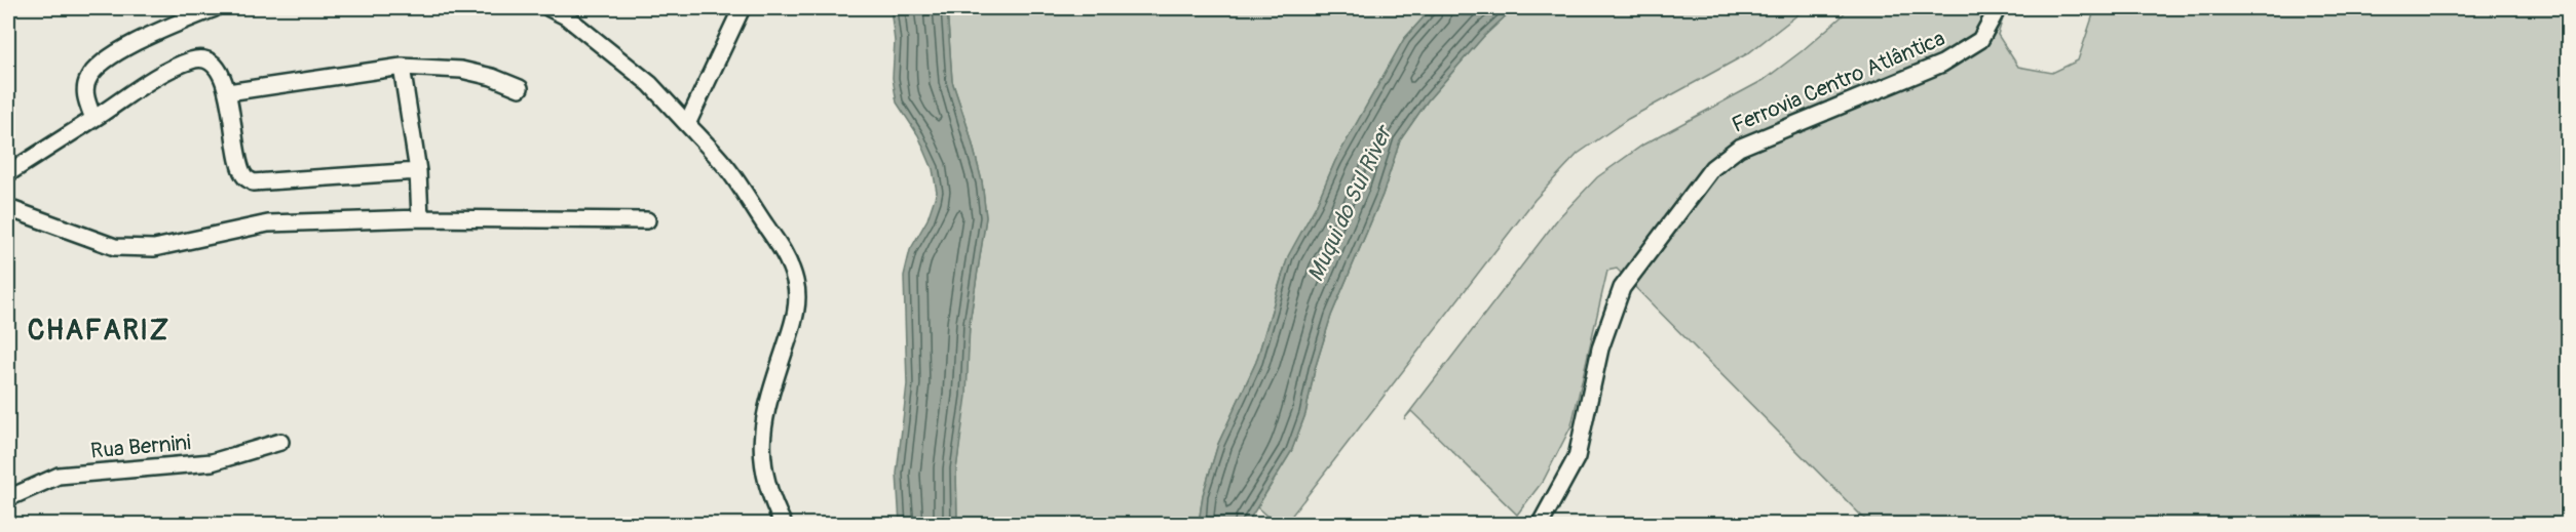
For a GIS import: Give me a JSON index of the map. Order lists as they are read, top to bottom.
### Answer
{
  "streets": {
    "street": ["Ferrovia Centro Atlântica", "Rua Bernini"]
  },
  "districts": ["CHAFARIZ"],
  "water": ["Muqui do Sul River"]
}
